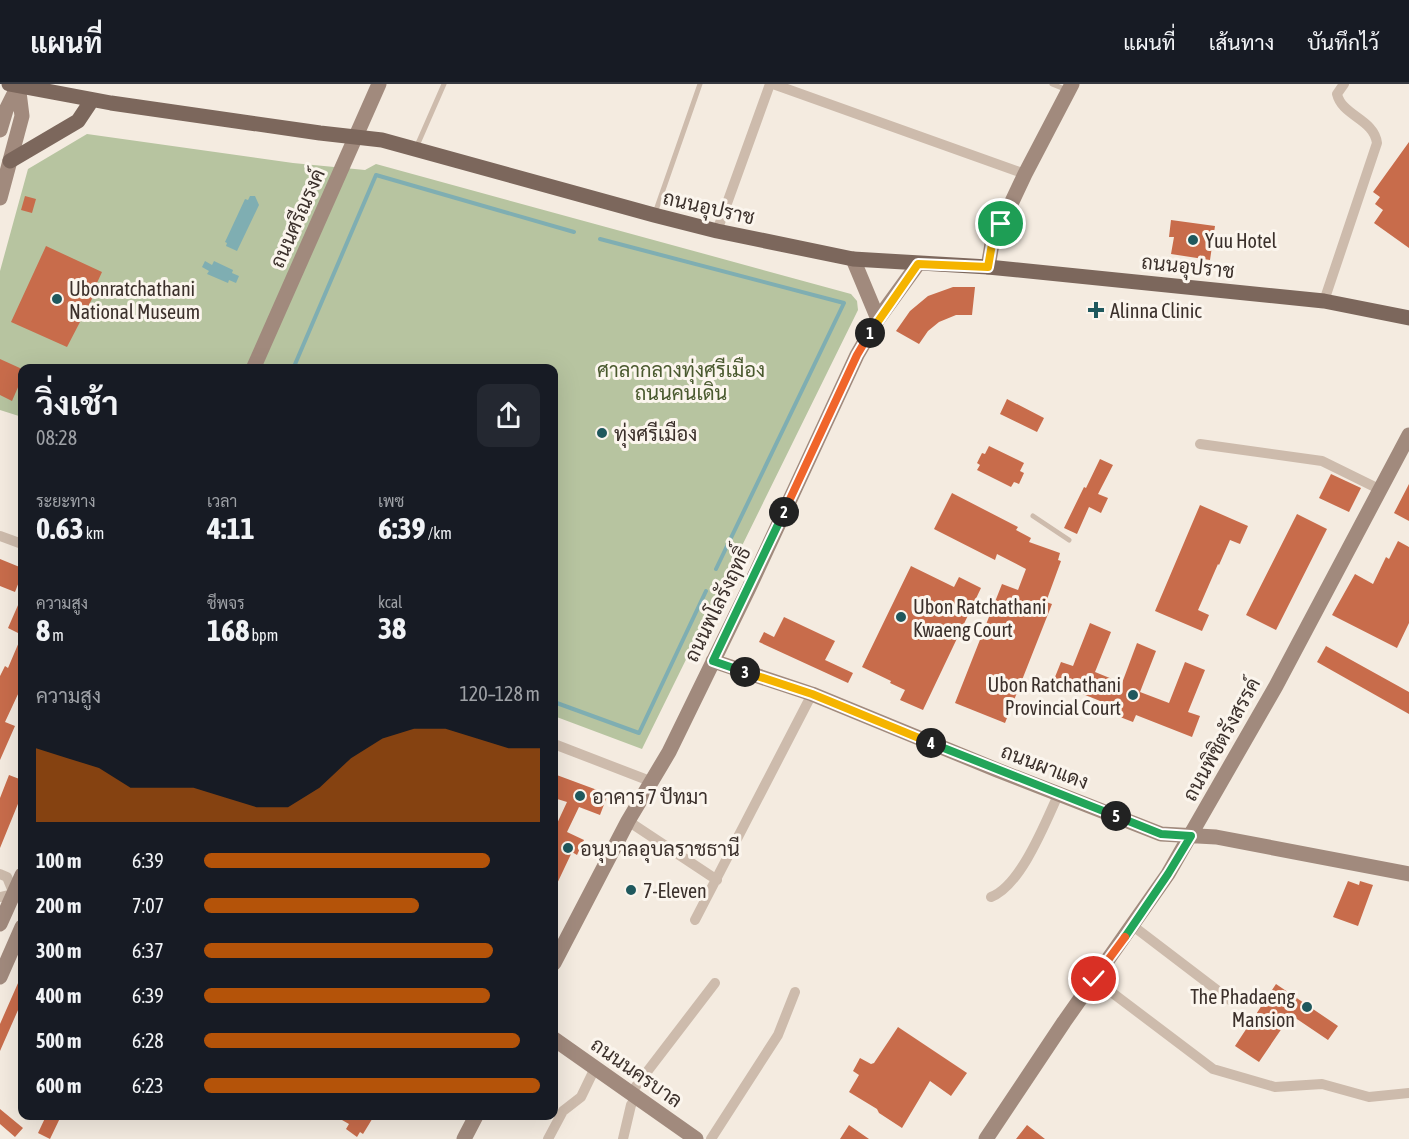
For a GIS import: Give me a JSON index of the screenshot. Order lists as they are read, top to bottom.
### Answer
{
  "streets": {
    "main road": ["ถนนอุปราช"],
    "street": [
      "ถนนศรีณรงค์",
      "ถนนพโลรังฤทธิ์",
      "ถนนพิชิตรังสรรค์",
      "ถนนผาแดง",
      "ถนนนครบาล"
    ]
  },
  "crossings": [
    ["ถนนอุปราช", "ถนนศรีณรงค์"],
    ["ถนนอุปราช", "ถนนพโลรังฤทธิ์"],
    ["ถนนพโลรังฤทธิ์", "ถนนผาแดง"],
    ["ถนนพิชิตรังสรรค์", "ถนนผาแดง"]
  ],
  "parks": ["ศาลากลางทุ่งศรีเมือง ถนนคนเดิน"],
  "places": {
    "other": [
      "Yuu Hotel",
      "Ubonratchathani National Museum",
      "ทุ่งศรีเมือง",
      "Ubon Ratchathani Kwaeng Court",
      "Ubon Ratchathani Provincial Court",
      "อาคาร 7 ปัทมา",
      "อนุบาลอุบลราชธานี",
      "7-Eleven",
      "The Phadaeng Mansion"
    ],
    "health": ["Alinna Clinic"]
  },
  "page": {
    "header": "แผนที่",
    "nav": ["แผนที่", "เส้นทาง", "บันทึกไว้"],
    "pins": [
      "1",
      "2",
      "3",
      "4",
      "5"
    ],
    "heading": ["วิ่งเช้า", "08:28"],
    "stats": [
      ["ระยะทาง", "0.63 km"],
      ["เวลา", "4:11"],
      ["เพซ", "6:39 /km"],
      ["ความสูง", "8 m"],
      ["ชีพจร", "168 bpm"],
      ["kcal", "38"]
    ],
    "chart": ["ความสูง", "120–128 m"],
    "list": [
      {
        "name": "100 m",
        "note": "6:39"
      },
      {
        "name": "200 m",
        "note": "7:07"
      },
      {
        "name": "300 m",
        "note": "6:37"
      },
      {
        "name": "400 m",
        "note": "6:39"
      },
      {
        "name": "500 m",
        "note": "6:28"
      },
      {
        "name": "600 m",
        "note": "6:23"
      }
    ]
  }
}
